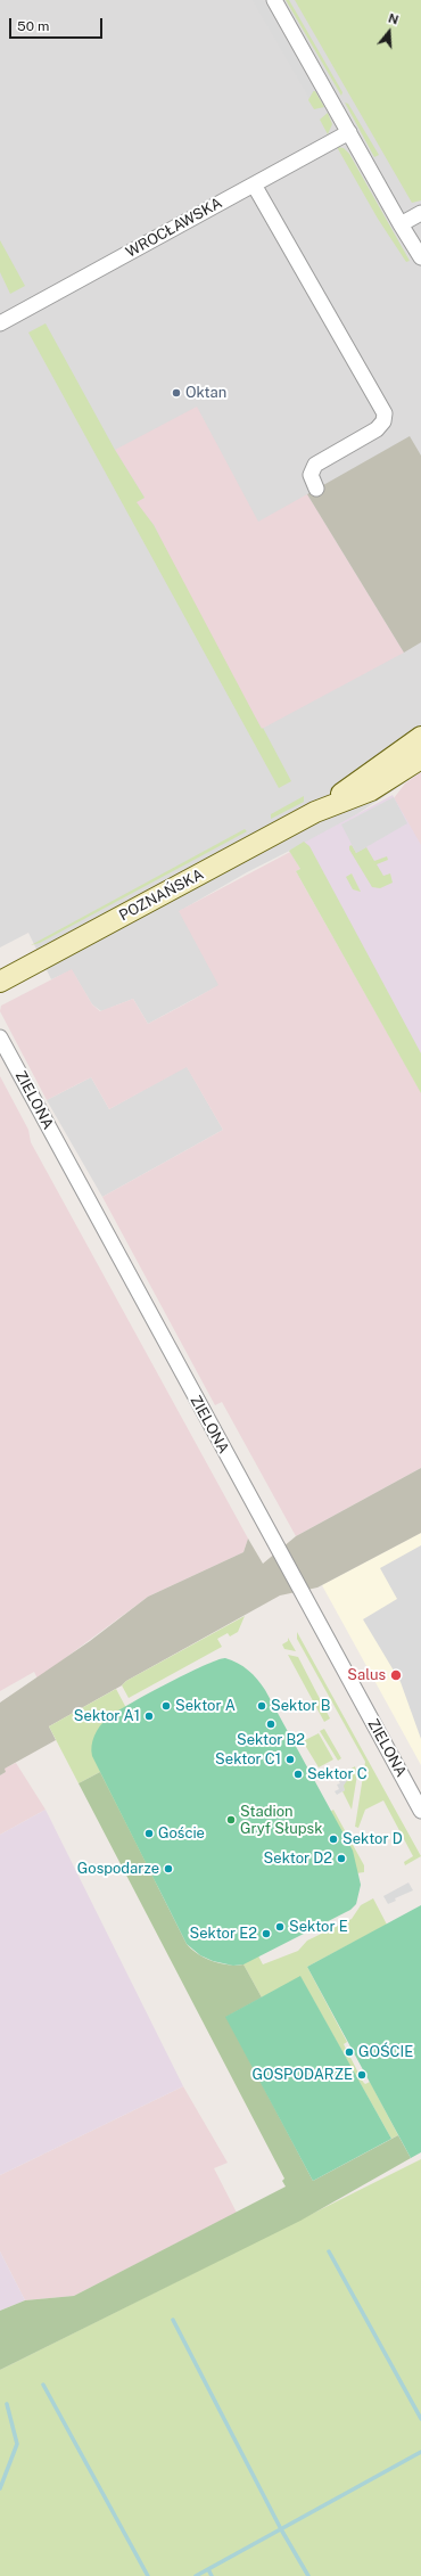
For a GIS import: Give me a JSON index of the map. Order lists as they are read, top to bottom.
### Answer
{
  "streets": {
    "main road": ["POZNAŃSKA"],
    "street": ["WROCŁAWSKA", "ZIELONA"]
  },
  "places": [
    "Oktan",
    "Salus",
    "Sektor A",
    "Sektor B",
    "Sektor A1",
    "Sektor B2",
    "Sektor C1",
    "Sektor C",
    "Stadion Gryf Słupsk",
    "Goście",
    "Sektor D",
    "Sektor D2",
    "Gospodarze",
    "Sektor E",
    "Sektor E2",
    "GOŚCIE",
    "GOSPODARZE"
  ],
  "scale_bar": "50 m",
  "north": "top"
}
